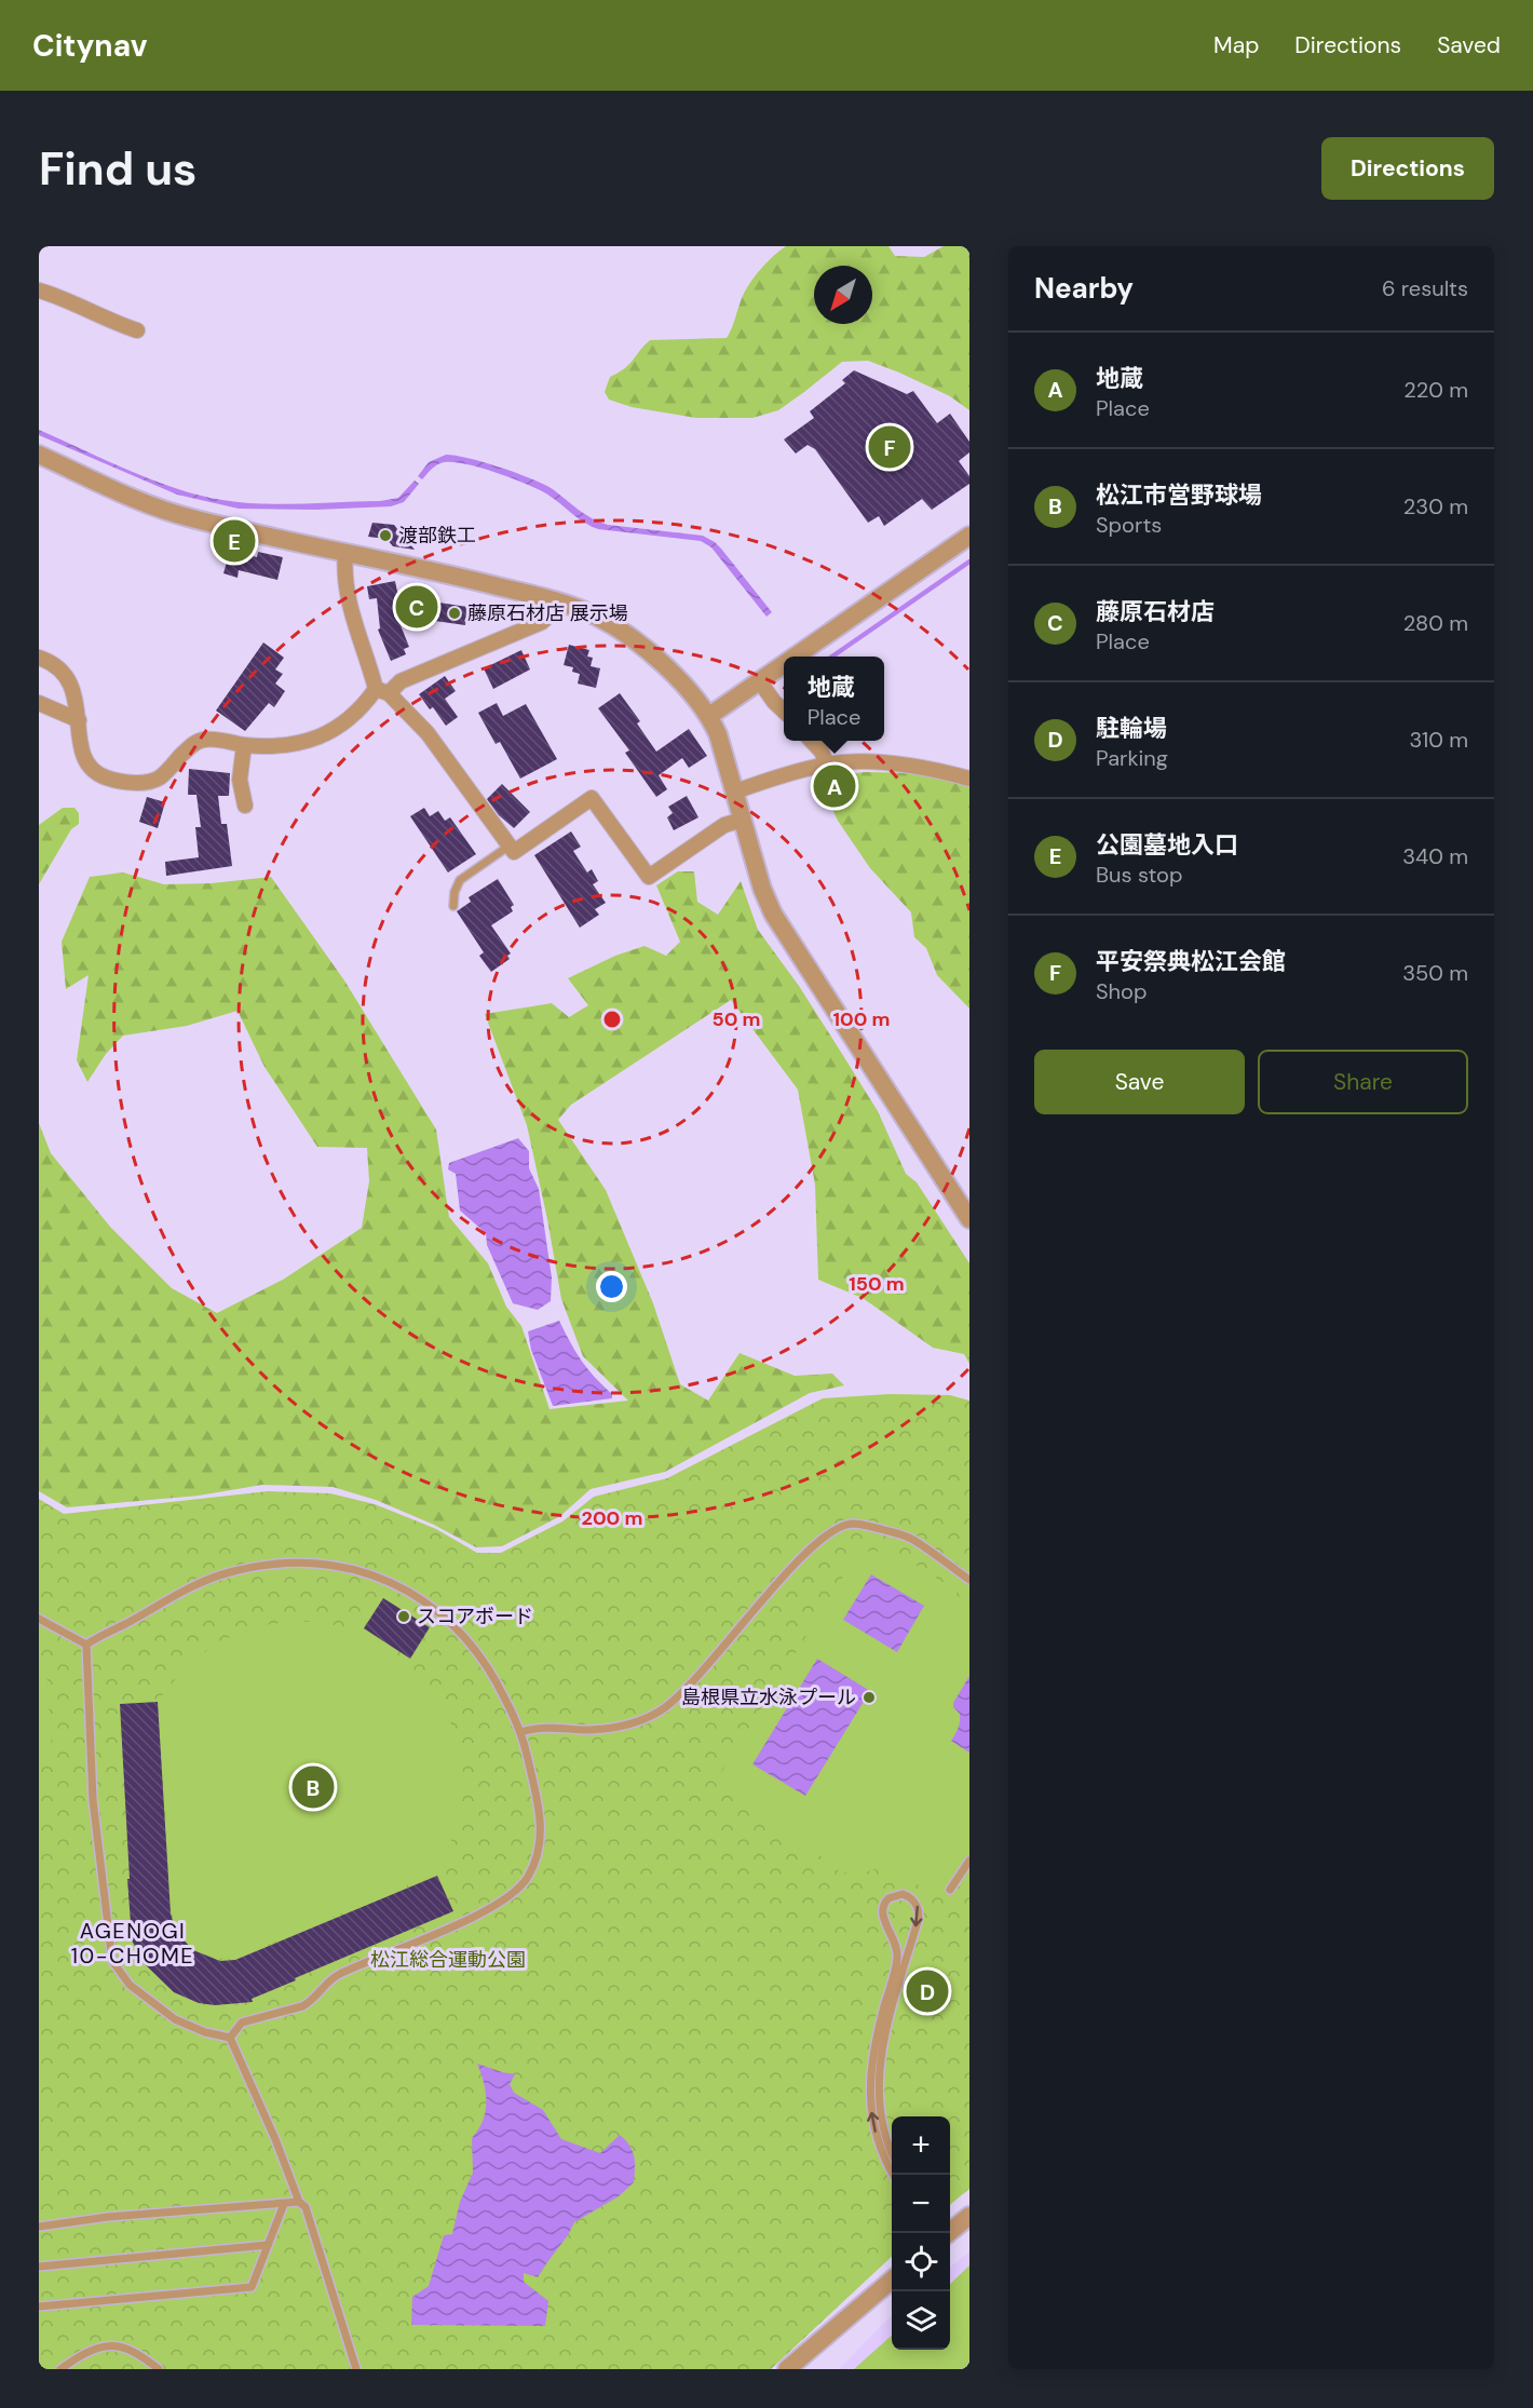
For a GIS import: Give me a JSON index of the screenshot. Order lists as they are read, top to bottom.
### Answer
{
  "districts": ["AGENOGI 10-CHOME"],
  "parks": ["松江総合運動公園"],
  "places": [
    "渡部鉄工",
    "藤原石材店 展示場",
    "スコアボード",
    "島根県立水泳プール"
  ],
  "north": "bottom left",
  "page": {
    "header": "Citynav",
    "nav": ["Map", "Directions", "Saved"],
    "buttons": [
      "Directions",
      ["Save", "Share"]
    ],
    "title": "Find us",
    "heading": ["Nearby", "6 results"],
    "list": [
      {
        "mark": "A",
        "name": "地蔵",
        "note": "Place",
        "value": "220 m"
      },
      {
        "mark": "B",
        "name": "松江市営野球場",
        "note": "Sports",
        "value": "230 m"
      },
      {
        "mark": "C",
        "name": "藤原石材店",
        "note": "Place",
        "value": "280 m"
      },
      {
        "mark": "D",
        "name": "駐輪場",
        "note": "Parking",
        "value": "310 m"
      },
      {
        "mark": "E",
        "name": "公園墓地入口",
        "note": "Bus stop",
        "value": "340 m"
      },
      {
        "mark": "F",
        "name": "平安祭典松江会館",
        "note": "Shop",
        "value": "350 m"
      }
    ],
    "pins": [
      "F",
      "E",
      "C",
      "A",
      "B",
      "D"
    ],
    "popup": ["地蔵", "Place"],
    "map_buttons": ["+", "−"]
  },
  "rings": [
    "50 m",
    "100 m",
    "150 m",
    "200 m"
  ]
}
